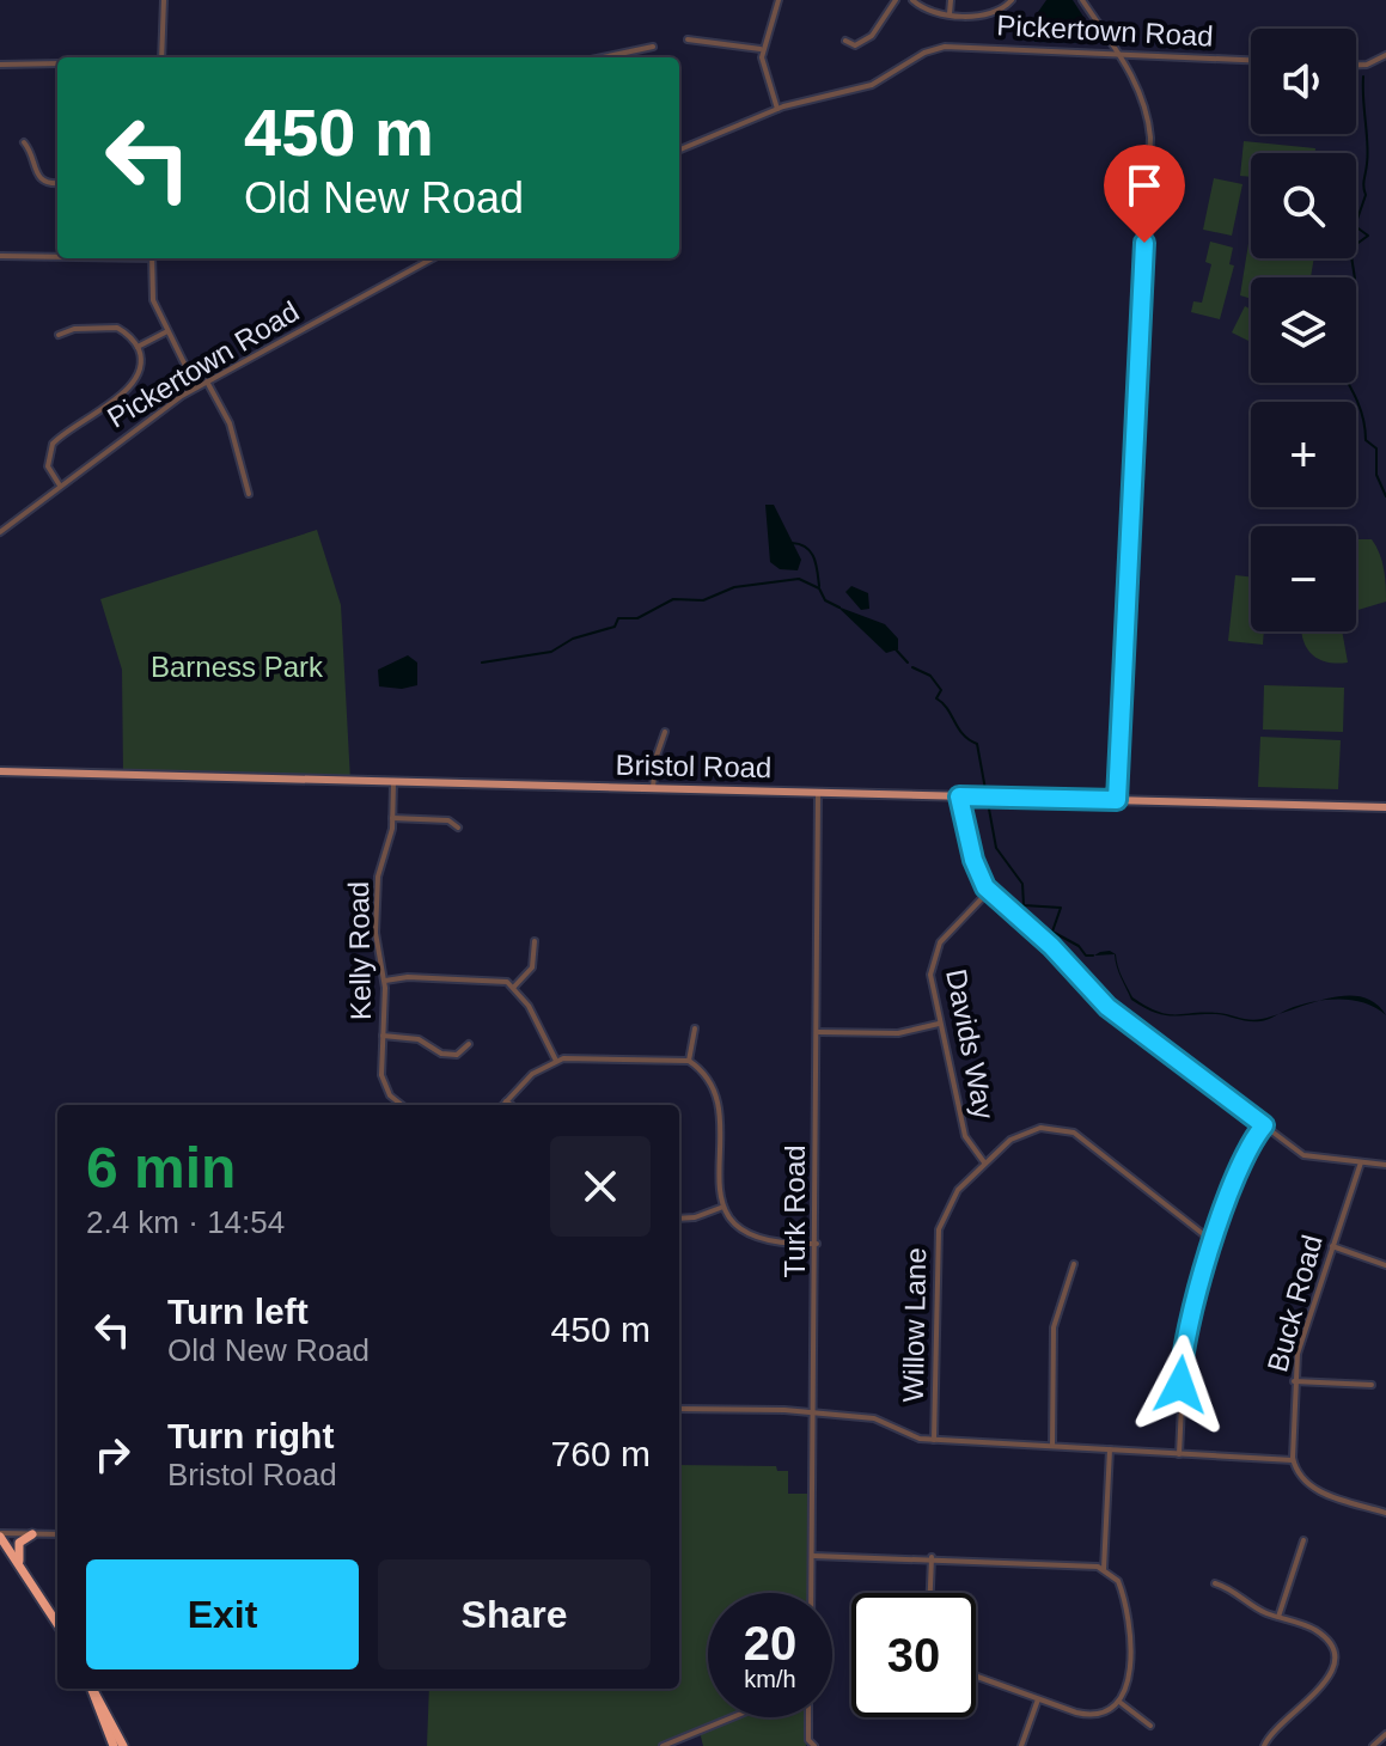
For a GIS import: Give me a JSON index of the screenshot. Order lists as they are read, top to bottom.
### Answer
{
  "streets": {
    "main road": ["Bristol Road"],
    "street": [
      "Pickertown Road",
      "Kelly Road",
      "Davids Way",
      "Turk Road",
      "Buck Road",
      "Willow Lane"
    ]
  },
  "crossings": [
    ["Bristol Road", "Kelly Road"],
    ["Bristol Road", "Turk Road"],
    ["Davids Way", "Willow Lane"]
  ],
  "parks": ["Barness Park"],
  "page": {
    "map_buttons": ["+", "−"],
    "turn": ["450 m", "Old New Road"],
    "heading": ["6 min", "2.4 km · 14:54"],
    "list": [
      {
        "name": "Turn left",
        "note": "Old New Road",
        "value": "450 m"
      },
      {
        "name": "Turn right",
        "note": "Bristol Road",
        "value": "760 m"
      }
    ],
    "buttons": ["Exit", "Share"],
    "speed": "20 km/h",
    "limit": "30"
  }
}
